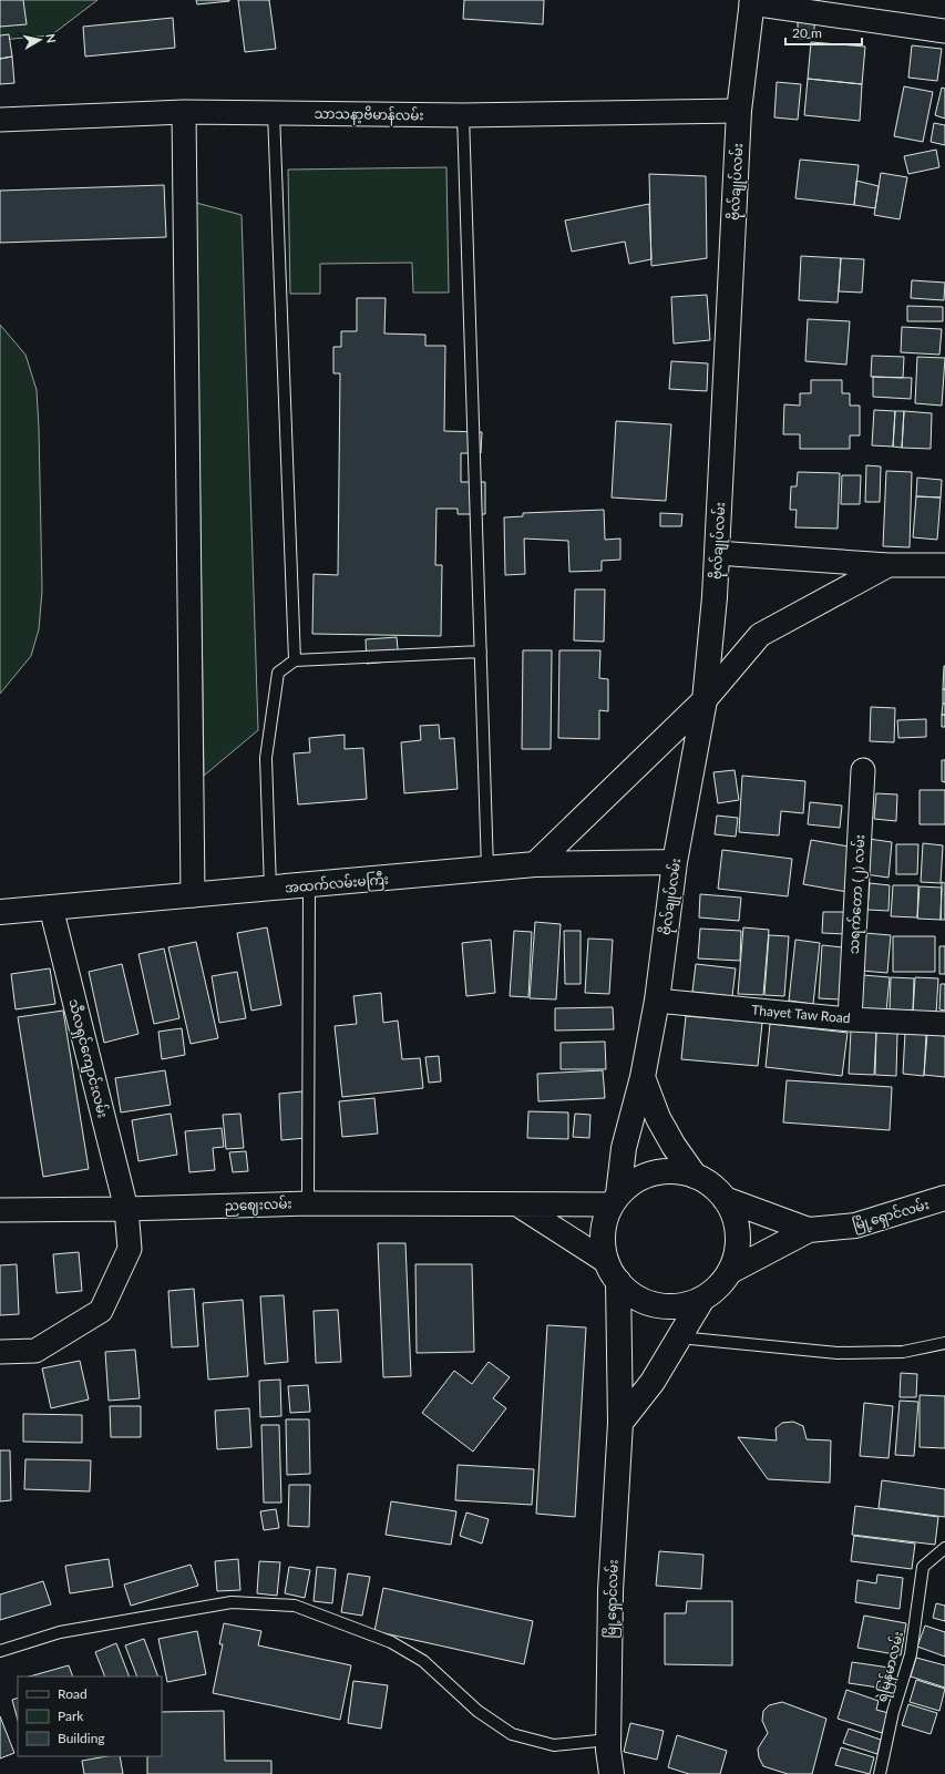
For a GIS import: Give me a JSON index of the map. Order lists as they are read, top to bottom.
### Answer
{
  "streets": {
    "main road": ["ဗိုလ်ချုပ်လမ်း", "အထက်လမ်းမကြီး", "မြို့ရှောင်လမ်း"],
    "street": [
      "သာသနာ့ဗိမာန်လမ်း",
      "သရက်တော (၂) လမ်း",
      "Thayet Taw Road",
      "သီလရှင်ကျောင်းလမ်း",
      "ညဈေးလမ်း"
    ],
    "lane": ["ရဲမြန်မာလမ်း"]
  },
  "crossings": [
    ["သာသနာ့ဗိမာန်လမ်း", "ဗိုလ်ချုပ်လမ်း"],
    ["ဗိုလ်ချုပ်လမ်း", "အထက်လမ်းမကြီး"],
    ["ဗိုလ်ချုပ်လမ်း", "Thayet Taw Road"],
    ["ဗိုလ်ချုပ်လမ်း", "ညဈေးလမ်း"],
    ["ဗိုလ်ချုပ်လမ်း", "မြို့ရှောင်လမ်း"],
    ["အထက်လမ်းမကြီး", "သီလရှင်ကျောင်းလမ်း"],
    ["သရက်တော (၂) လမ်း", "Thayet Taw Road"],
    ["သီလရှင်ကျောင်းလမ်း", "ညဈေးလမ်း"],
    ["ညဈေးလမ်း", "မြို့ရှောင်လမ်း"]
  ],
  "legend": ["Road", "Park", "Building"],
  "scale_bar": "20 m",
  "north": "right"
}
